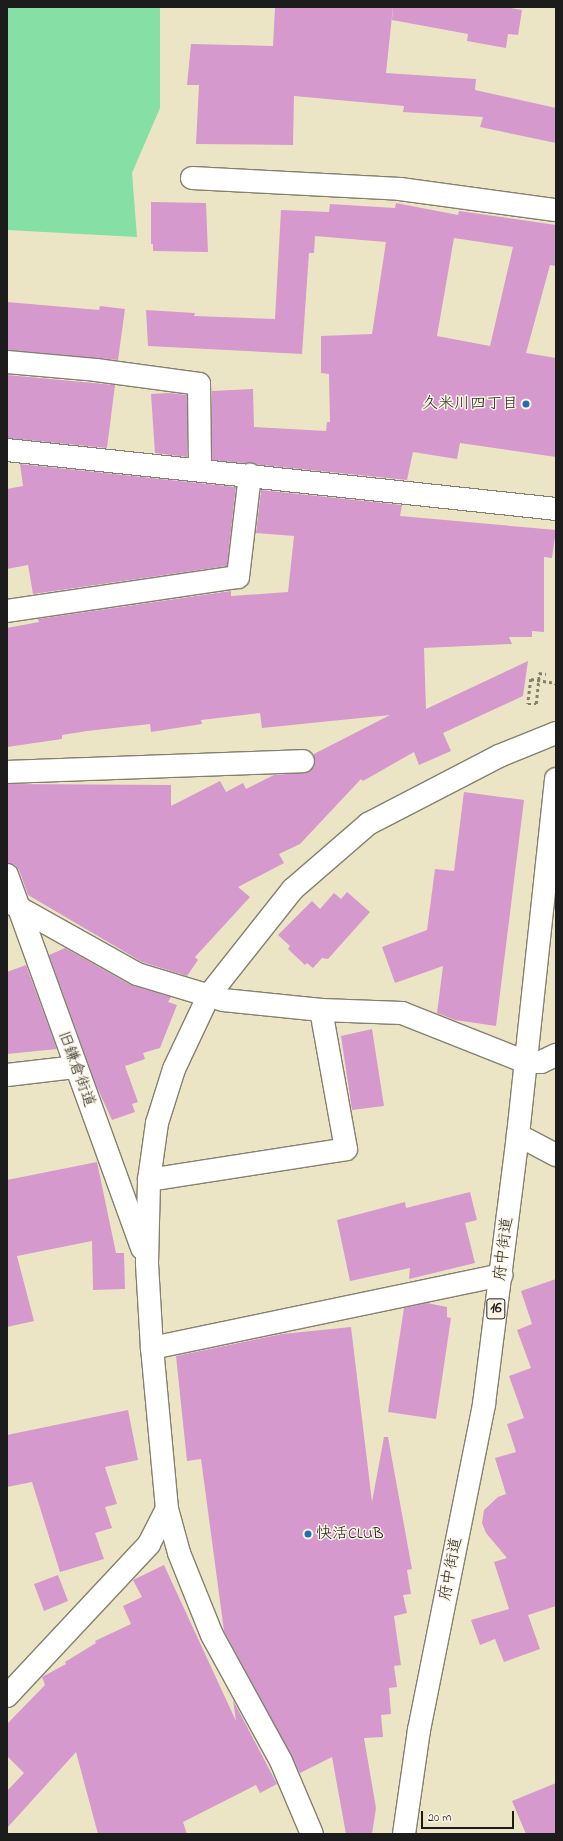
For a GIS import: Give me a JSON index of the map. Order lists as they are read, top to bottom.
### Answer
{
  "streets": {
    "street": ["旧鎌倉街道", "府中街道", "16"]
  },
  "places": ["久米川四丁目", "快活CLUB"],
  "scale_bar": "20 m"
}
